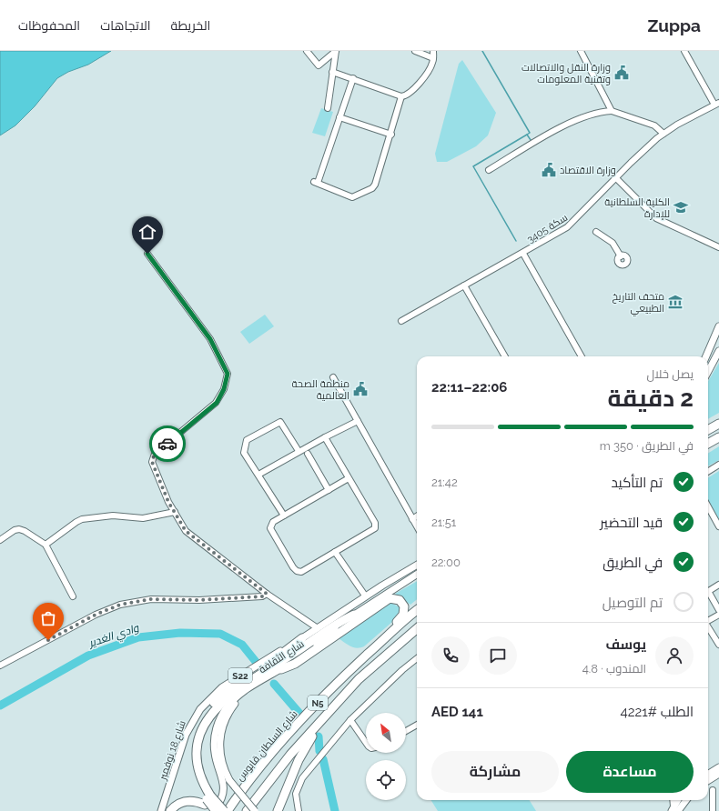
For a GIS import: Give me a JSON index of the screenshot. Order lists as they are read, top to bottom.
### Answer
{
  "streets": {
    "highway": ["N5", "شارع السلطان قابوس"],
    "main road": ["شارع الثقافة", "S22", "شارع 18 نوفمبر"],
    "street": ["سكة 3405"]
  },
  "water": ["وادي الغدير"],
  "places": {
    "public building": ["وزارة النقل والاتصالات وتقنية المعلومات", "وزارة الاقتصاد", "منطمة الصحة العالمية"],
    "school or university": ["الكلية السلطانية للإدارة"],
    "museum": ["متحف التاريخ الطبيعي"]
  },
  "north": "top left",
  "page": {
    "header": "Zuppa",
    "nav": ["الخريطة", "الاتجاهات", "المحفوظات"],
    "heading": ["2 دقيقة", "يصل خلال", "22:06–22:11"],
    "panel": [
      "يوسف",
      "المندوب · 4.8",
      "الطلب #4221",
      "AED 141"
    ],
    "bar": "في الطريق · 350 m",
    "list": [
      ["تم التأكيد", "21:42"],
      ["قيد التحضير", "21:51"],
      ["في الطريق", "22:00"],
      "تم التوصيل"
    ],
    "buttons": ["مساعدة", "مشاركة"]
  }
}
